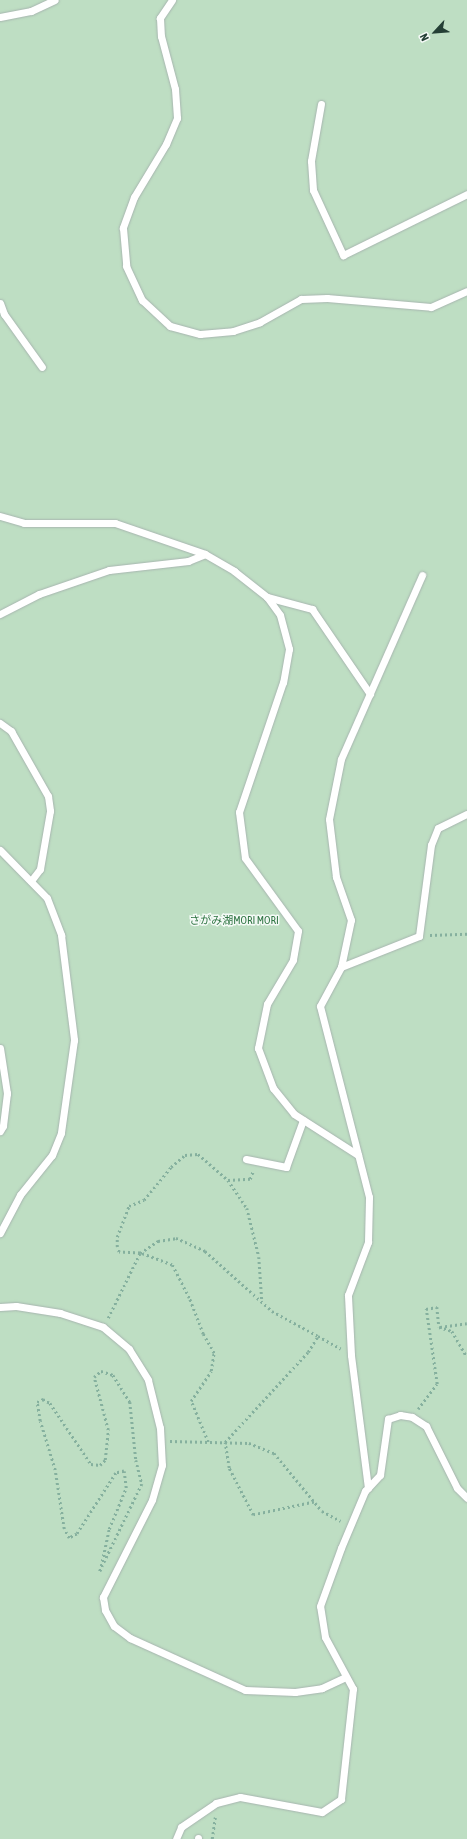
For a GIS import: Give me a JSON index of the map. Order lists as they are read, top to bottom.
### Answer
{
  "parks": ["さがみ湖MORI MORI"],
  "north": "bottom left"
}
